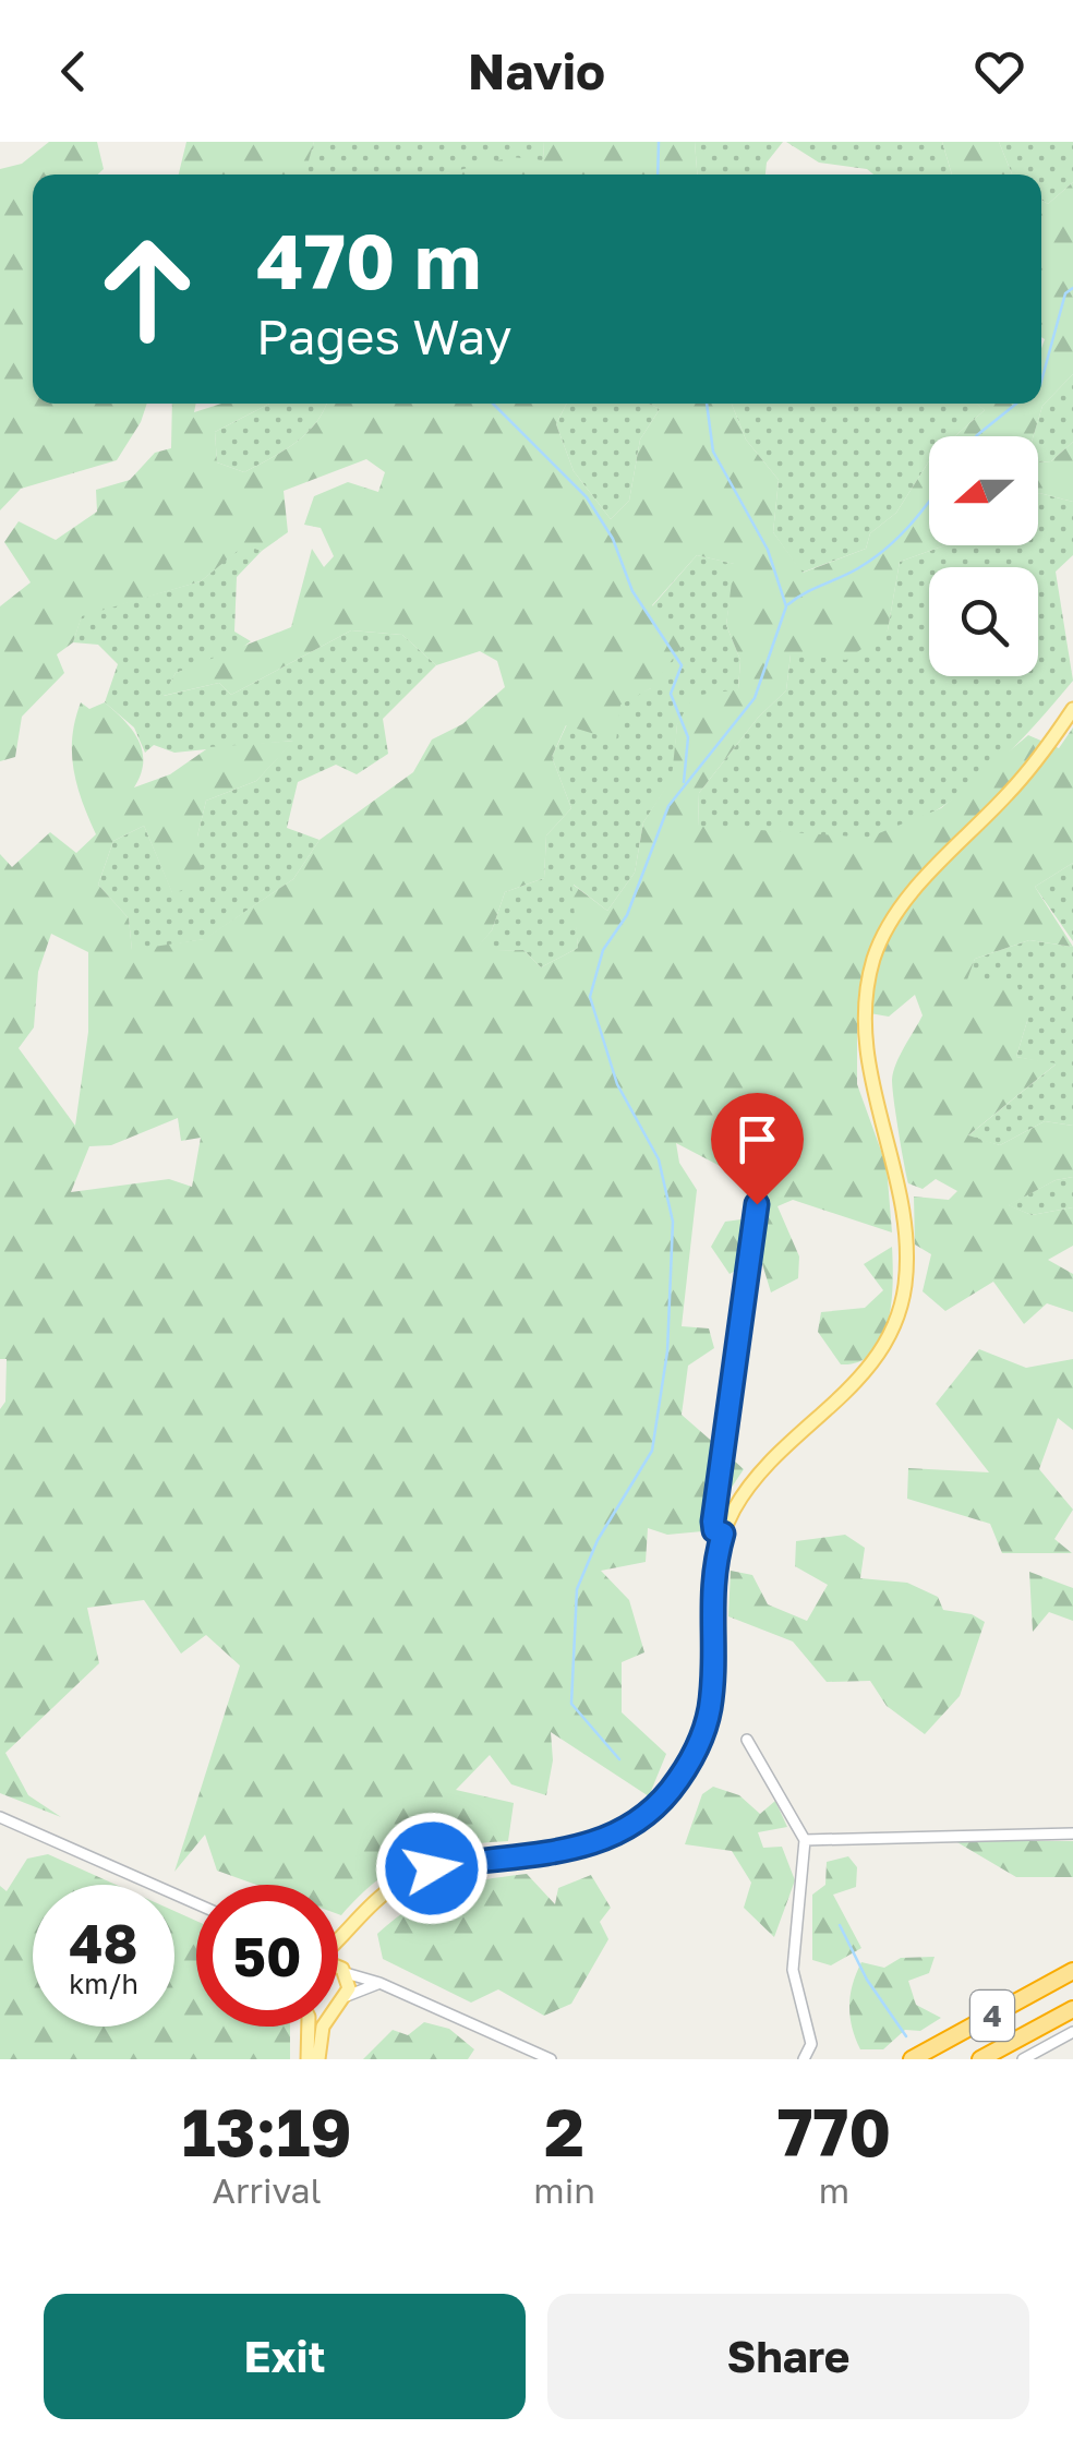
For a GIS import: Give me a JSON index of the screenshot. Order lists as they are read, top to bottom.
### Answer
{
  "streets": {
    "highway": ["4"]
  },
  "north": "left",
  "page": {
    "header": "Navio",
    "turn": ["470 m", "Pages Way"],
    "speed": "48 km/h",
    "limit": "50",
    "eta": [
      "13:19",
      "Arrival",
      "2",
      "min",
      "770",
      "m"
    ],
    "buttons": ["Exit", "Share"]
  }
}
